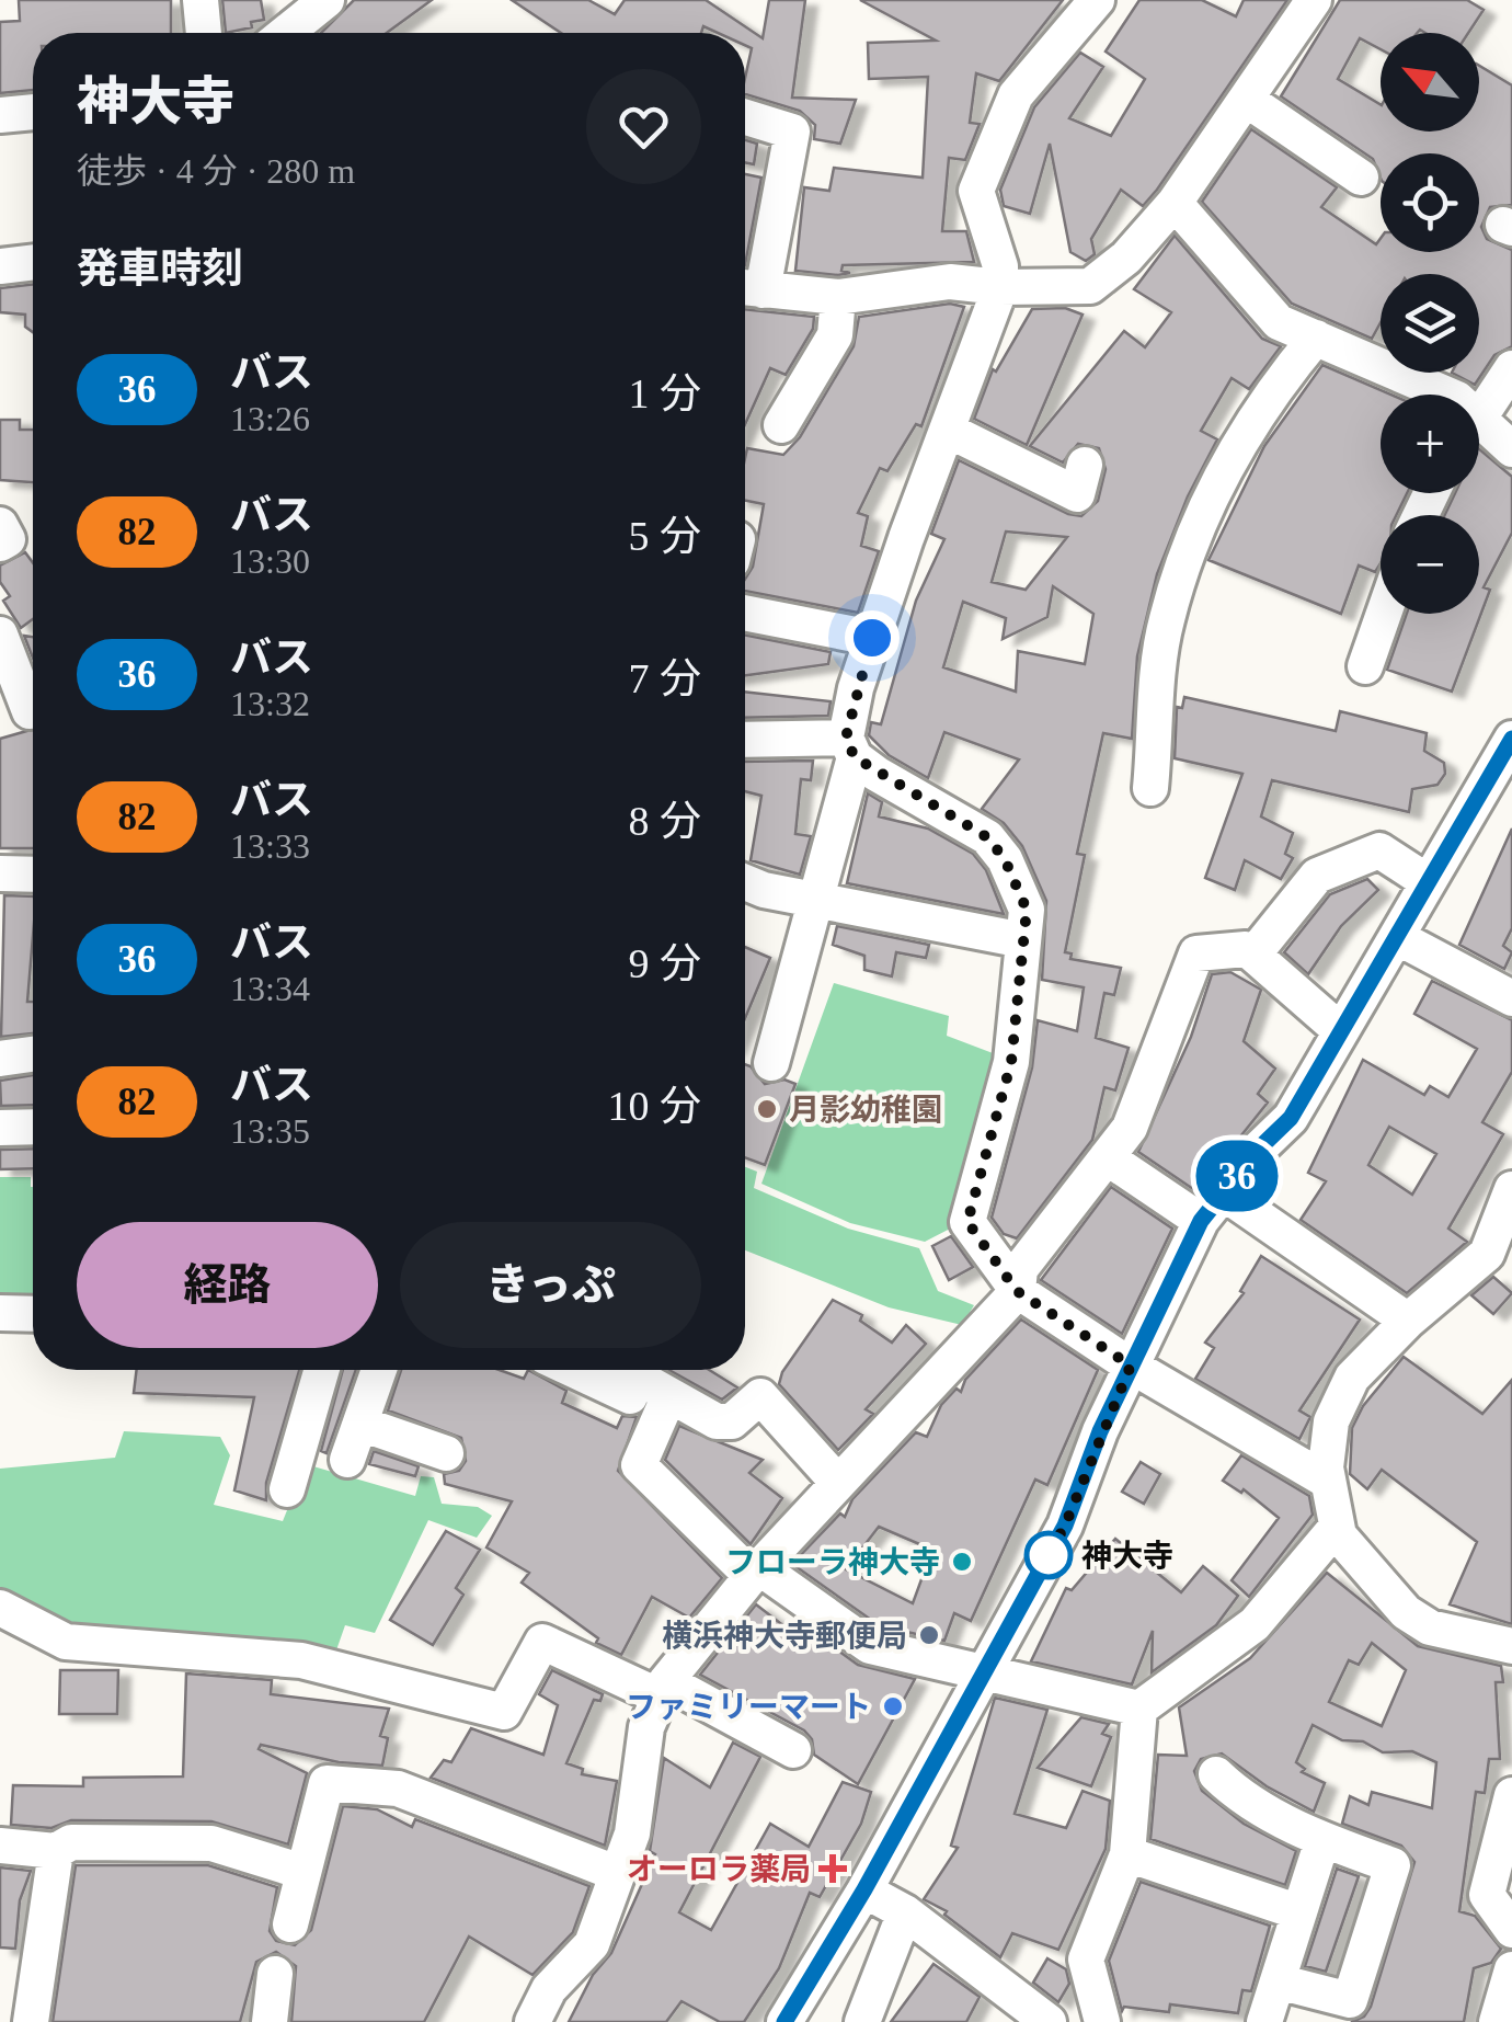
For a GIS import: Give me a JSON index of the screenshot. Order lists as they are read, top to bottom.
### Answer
{
  "places": {
    "other": [
      "月影幼稚園",
      "神大寺",
      "フローラ神大寺",
      "横浜神大寺郵便局",
      "ファミリーマート"
    ],
    "health": ["オーロラ薬局"]
  },
  "lines": ["bus line 36"],
  "north": "top left",
  "page": {
    "on_map": "36",
    "map_buttons": ["+", "−"],
    "heading": [
      ["神大寺", "徒歩 · 4 分 · 280 m"],
      "発車時刻"
    ],
    "list": [
      {
        "mark": "36",
        "name": "バス",
        "note": "13:26",
        "value": "1 分"
      },
      {
        "mark": "82",
        "name": "バス",
        "note": "13:30",
        "value": "5 分"
      },
      {
        "mark": "36",
        "name": "バス",
        "note": "13:32",
        "value": "7 分"
      },
      {
        "mark": "82",
        "name": "バス",
        "note": "13:33",
        "value": "8 分"
      },
      {
        "mark": "36",
        "name": "バス",
        "note": "13:34",
        "value": "9 分"
      },
      {
        "mark": "82",
        "name": "バス",
        "note": "13:35",
        "value": "10 分"
      }
    ],
    "buttons": ["経路", "きっぷ"]
  }
}
